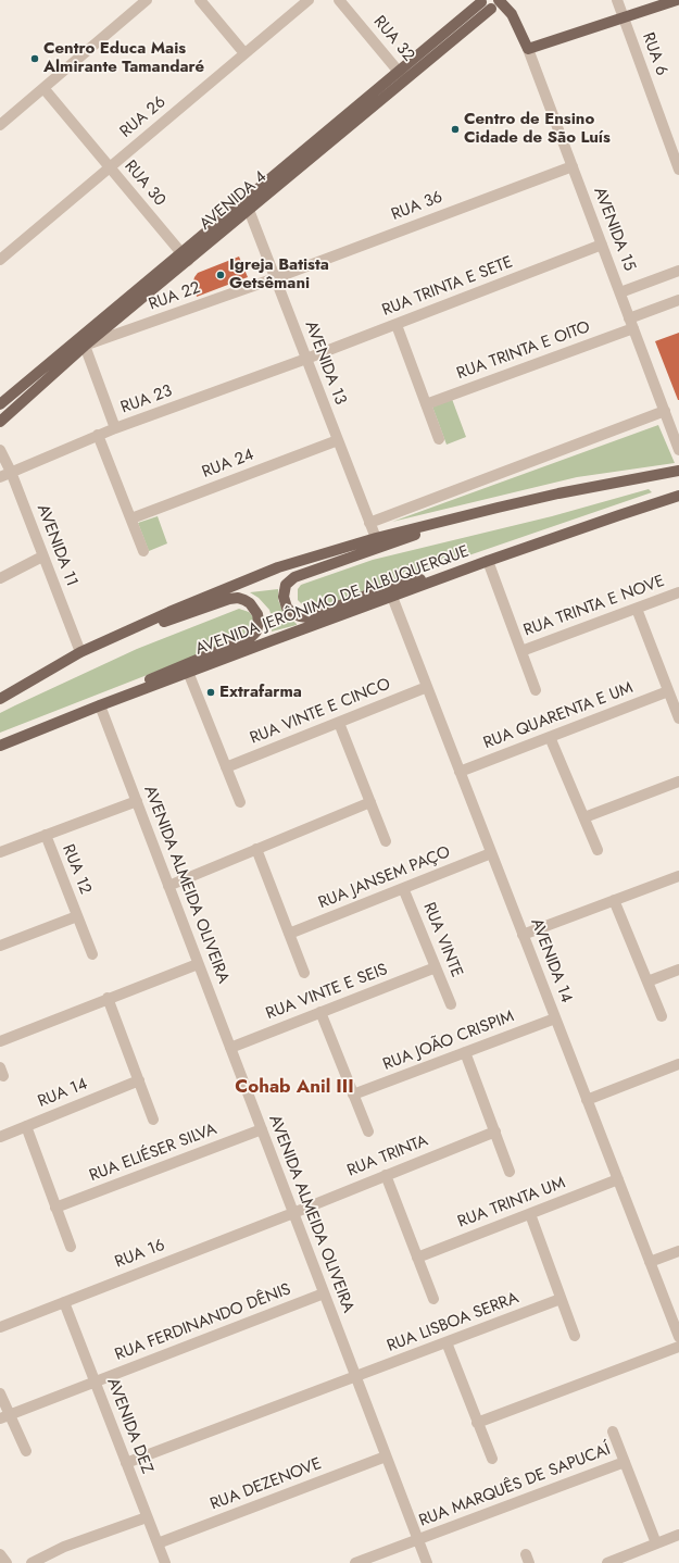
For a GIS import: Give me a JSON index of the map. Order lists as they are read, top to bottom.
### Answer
{
  "streets": {
    "main road": ["AVENIDA 4", "AVENIDA 15", "AVENIDA JERÔNIMO DE ALBUQUERQUE"],
    "street": [
      "RUA 32",
      "RUA 6",
      "RUA 26",
      "RUA 30",
      "RUA 36",
      "RUA TRINTA E SETE",
      "RUA 22",
      "RUA TRINTA E OITO",
      "AVENIDA 13",
      "RUA 23",
      "RUA 24",
      "AVENIDA 11",
      "RUA TRINTA E NOVE",
      "RUA VINTE E CINCO",
      "RUA QUARENTA E UM",
      "RUA 12",
      "RUA JANSEM PAÇO",
      "AVENIDA ALMEIDA OLIVEIRA",
      "RUA VINTE",
      "AVENIDA 14",
      "RUA VINTE E SEIS",
      "RUA JOÃO CRISPIM",
      "RUA 14",
      "RUA ELIÉSER SILVA",
      "RUA TRINTA",
      "RUA TRINTA UM",
      "RUA 16",
      "RUA FERDINANDO DÊNIS",
      "RUA LISBOA SERRA",
      "AVENIDA DEZ",
      "RUA DEZENOVE",
      "RUA MARQUÊS DE SAPUCAÍ"
    ]
  },
  "crossings": [
    ["RUA 32", "AVENIDA 4"],
    ["RUA 26", "RUA 30"],
    ["RUA 30", "AVENIDA 4"],
    ["AVENIDA 4", "AVENIDA 15"],
    ["AVENIDA 4", "RUA 22"],
    ["AVENIDA 4", "AVENIDA 13"],
    ["RUA 36", "AVENIDA 15"],
    ["RUA 36", "RUA 22"],
    ["RUA 36", "AVENIDA 13"],
    ["AVENIDA 15", "RUA TRINTA E SETE"],
    ["AVENIDA 15", "RUA TRINTA E OITO"],
    ["RUA TRINTA E SETE", "AVENIDA 13"],
    ["RUA TRINTA E SETE", "RUA 23"],
    ["RUA 22", "AVENIDA 13"],
    ["AVENIDA 13", "RUA 23"],
    ["AVENIDA 13", "RUA 24"],
    ["RUA 23", "AVENIDA 11"],
    ["AVENIDA JERÔNIMO DE ALBUQUERQUE", "AVENIDA ALMEIDA OLIVEIRA"],
    ["AVENIDA JERÔNIMO DE ALBUQUERQUE", "AVENIDA 14"],
    ["RUA VINTE E CINCO", "AVENIDA 14"],
    ["RUA QUARENTA E UM", "AVENIDA 14"],
    ["RUA JANSEM PAÇO", "RUA VINTE"],
    ["RUA JANSEM PAÇO", "AVENIDA 14"],
    ["AVENIDA ALMEIDA OLIVEIRA", "RUA VINTE E SEIS"],
    ["AVENIDA ALMEIDA OLIVEIRA", "RUA ELIÉSER SILVA"],
    ["AVENIDA ALMEIDA OLIVEIRA", "RUA TRINTA"],
    ["AVENIDA ALMEIDA OLIVEIRA", "RUA 16"],
    ["AVENIDA ALMEIDA OLIVEIRA", "RUA FERDINANDO DÊNIS"],
    ["AVENIDA ALMEIDA OLIVEIRA", "RUA LISBOA SERRA"],
    ["AVENIDA ALMEIDA OLIVEIRA", "RUA DEZENOVE"],
    ["AVENIDA ALMEIDA OLIVEIRA", "RUA MARQUÊS DE SAPUCAÍ"],
    ["RUA VINTE", "RUA VINTE E SEIS"],
    ["AVENIDA 14", "RUA JOÃO CRISPIM"],
    ["AVENIDA 14", "RUA TRINTA UM"],
    ["RUA TRINTA", "RUA 16"],
    ["RUA 16", "AVENIDA DEZ"],
    ["RUA FERDINANDO DÊNIS", "AVENIDA DEZ"],
    ["RUA LISBOA SERRA", "AVENIDA DEZ"],
    ["AVENIDA DEZ", "RUA DEZENOVE"]
  ],
  "districts": ["Cohab Anil III"],
  "places": [
    "Centro Educa Mais Almirante Tamandaré",
    "Centro de Ensino Cidade de São Luís",
    "Igreja Batista Getsêmani",
    "Extrafarma"
  ]
}
